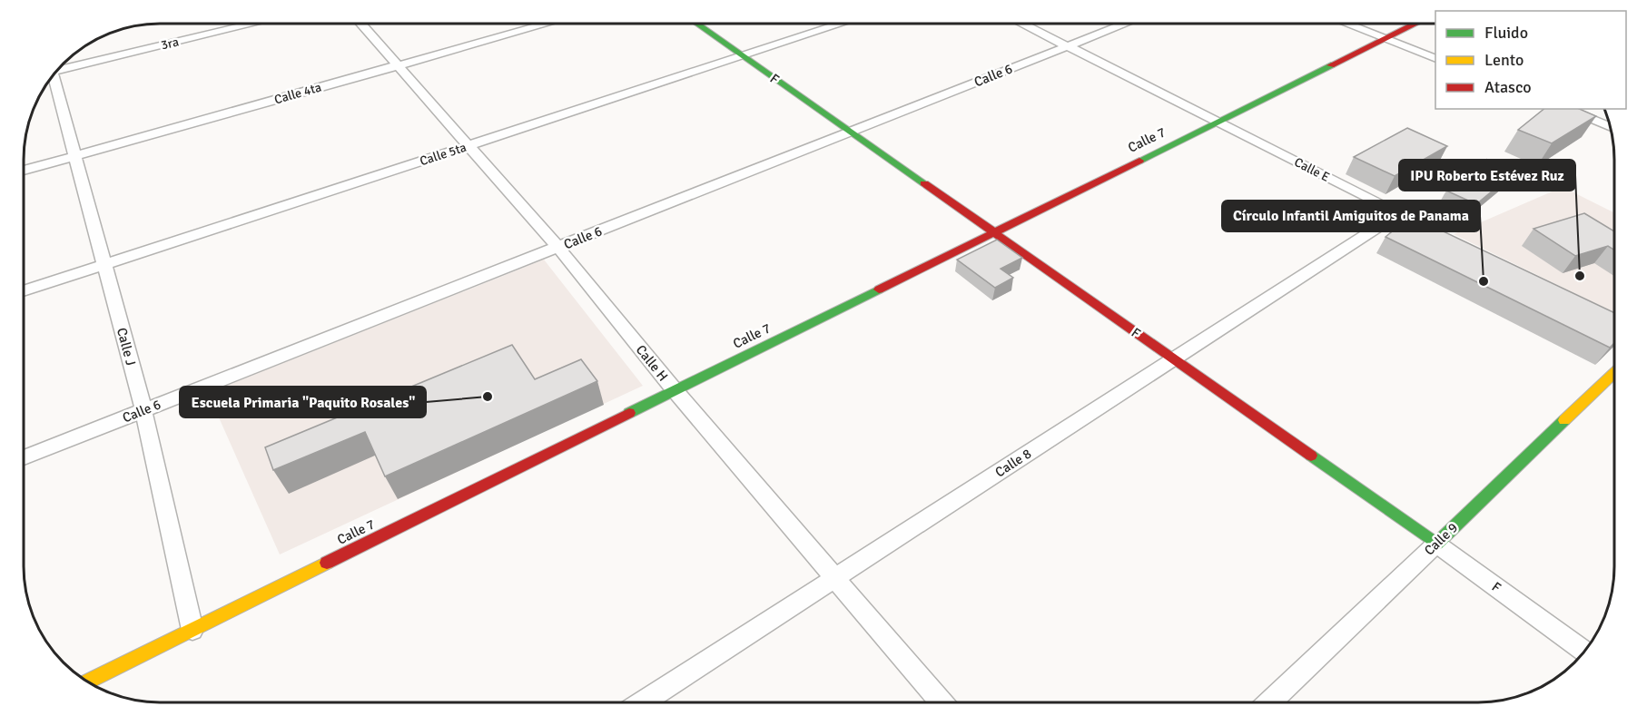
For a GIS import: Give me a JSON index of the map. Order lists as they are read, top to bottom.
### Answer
{
  "streets": {
    "street": [
      "3ra",
      "Calle 6",
      "F",
      "Calle 4ta",
      "Calle 7",
      "Calle 5ta",
      "Calle E",
      "Calle J",
      "Calle H",
      "Calle 8",
      "Calle 9"
    ]
  },
  "crossings": [
    ["Calle 6", "F"],
    ["Calle 6", "Calle E"],
    ["Calle 6", "Calle J"],
    ["Calle 6", "Calle H"],
    ["F", "Calle 7"],
    ["F", "Calle 5ta"],
    ["F", "Calle 8"],
    ["F", "Calle 9"],
    ["Calle 4ta", "Calle J"],
    ["Calle 4ta", "Calle H"],
    ["Calle 7", "Calle E"],
    ["Calle 7", "Calle J"],
    ["Calle 7", "Calle H"],
    ["Calle 5ta", "Calle J"],
    ["Calle 5ta", "Calle H"],
    ["Calle E", "Calle 8"],
    ["Calle H", "Calle 8"]
  ],
  "places": ["IPU Roberto Estévez Ruz", "Círculo Infantil Amiguitos de Panama", "Escuela Primaria \"Paquito Rosales\""],
  "legend": ["Fluido", "Lento", "Atasco"]
}
